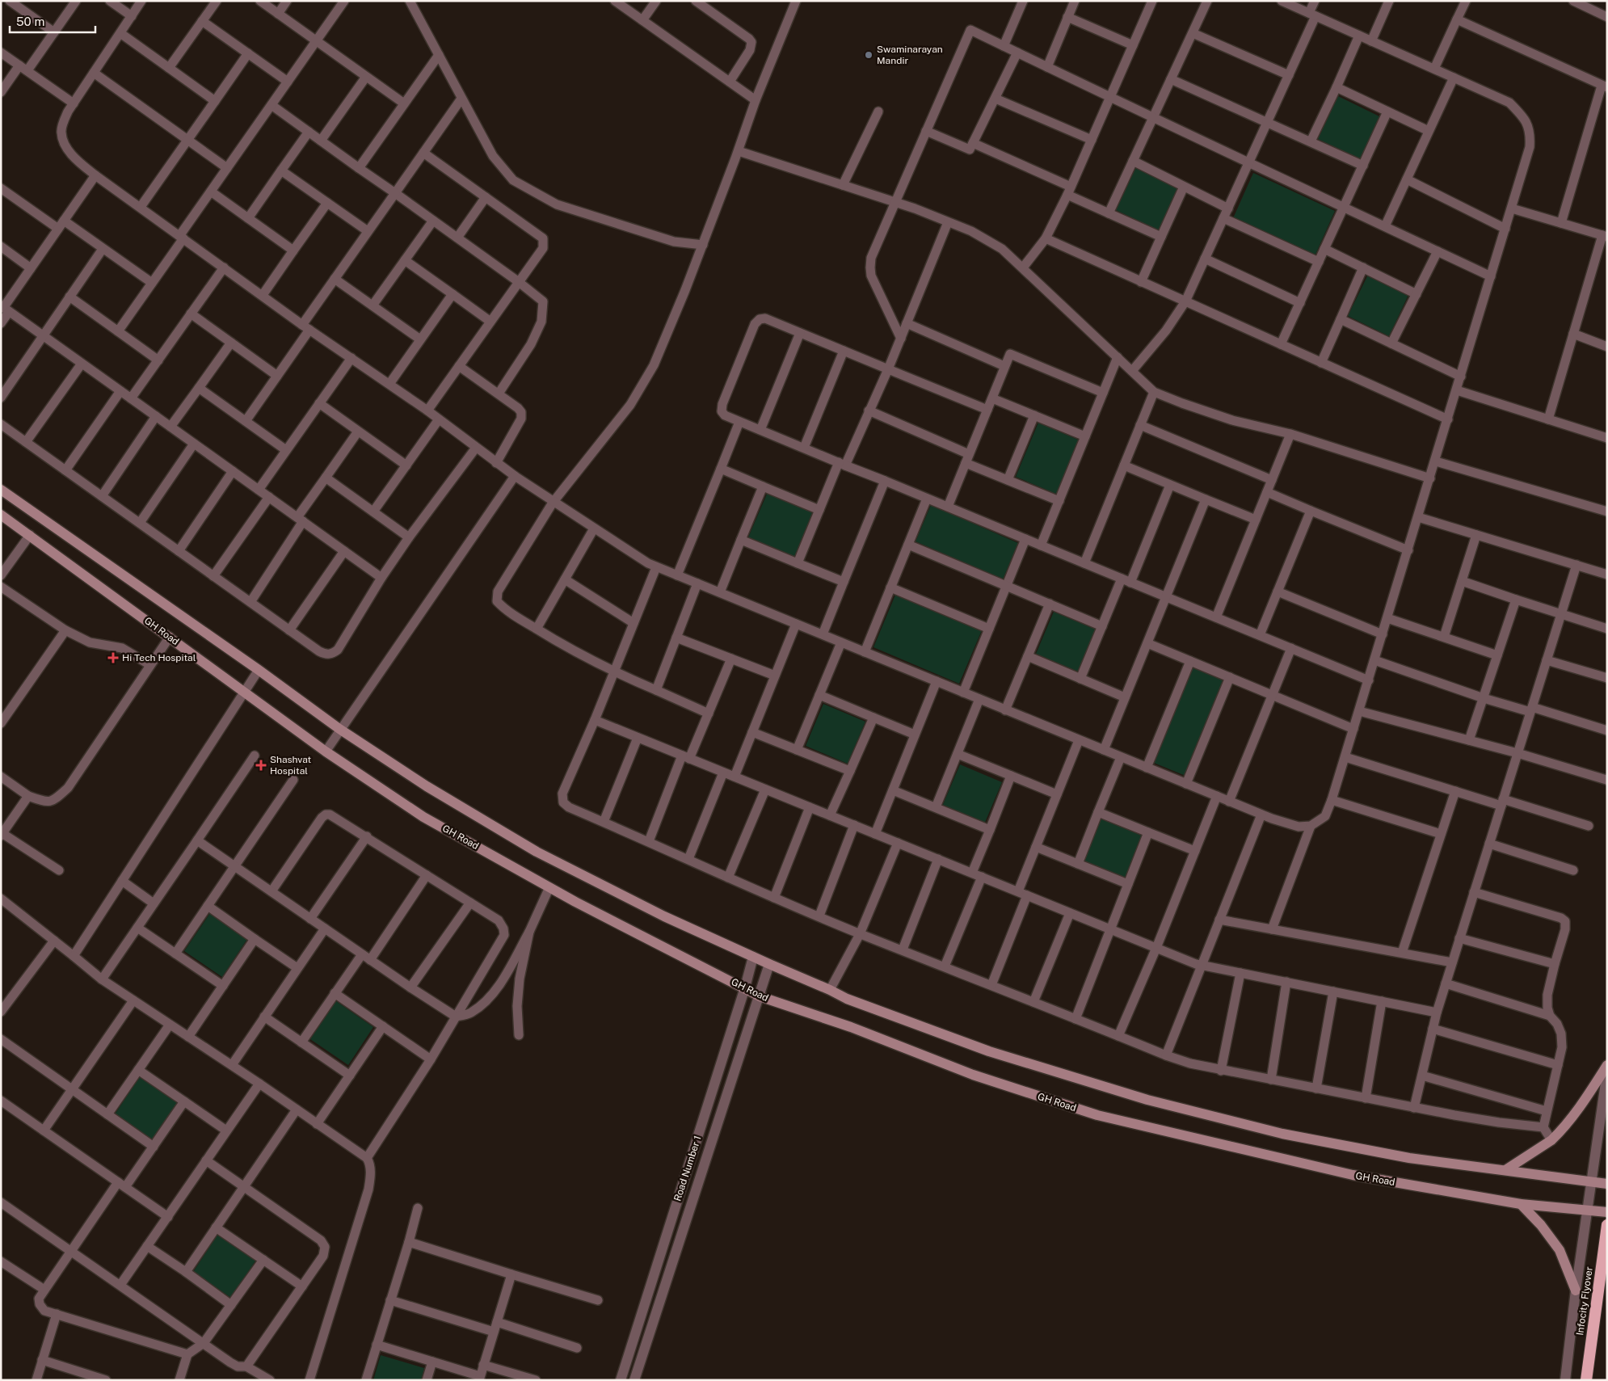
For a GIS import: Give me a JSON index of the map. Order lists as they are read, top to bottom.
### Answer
{
  "streets": {
    "highway": ["Infocity Flyover"],
    "main road": ["GH Road"],
    "street": ["Road Number 1"]
  },
  "crossings": [
    ["GH Road", "Road Number 1"]
  ],
  "places": {
    "other": ["Swaminarayan Mandir"],
    "health": ["Hi Tech Hospital", "Shashvat Hospital"]
  },
  "scale_bar": "50 m"
}
